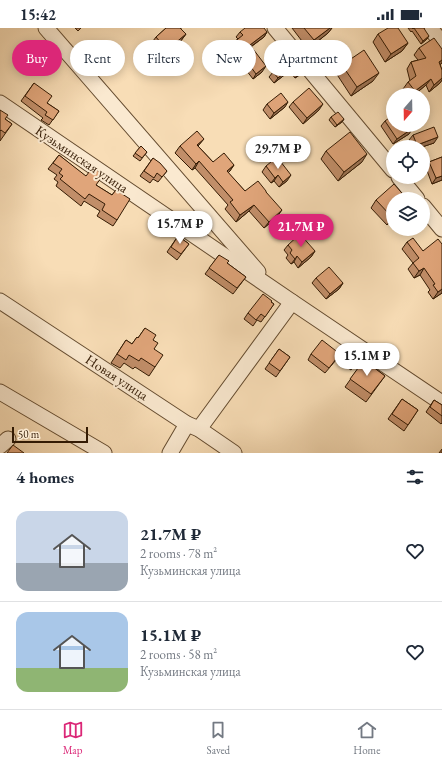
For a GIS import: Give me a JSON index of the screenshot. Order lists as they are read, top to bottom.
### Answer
{
  "streets": {
    "street": ["Кузьминская улица", "Новая улица"]
  },
  "scale_bar": "50 m",
  "north": "bottom",
  "page": {
    "status": "15:42",
    "chip": [
      "Buy",
      "Rent",
      "Filters",
      "New",
      "Apartment"
    ],
    "price": [
      "29.7M ₽",
      "15.7M ₽",
      "21.7M ₽",
      "15.1M ₽"
    ],
    "scale": "50 m",
    "heading": "4 homes",
    "list": [
      {
        "name": "21.7M ₽",
        "note": "2 rooms · 78 m² · Кузьминская улица"
      },
      {
        "name": "15.1M ₽",
        "note": "2 rooms · 58 m² · Кузьминская улица"
      }
    ],
    "tabs": ["Map", "Saved", "Home"]
  }
}
